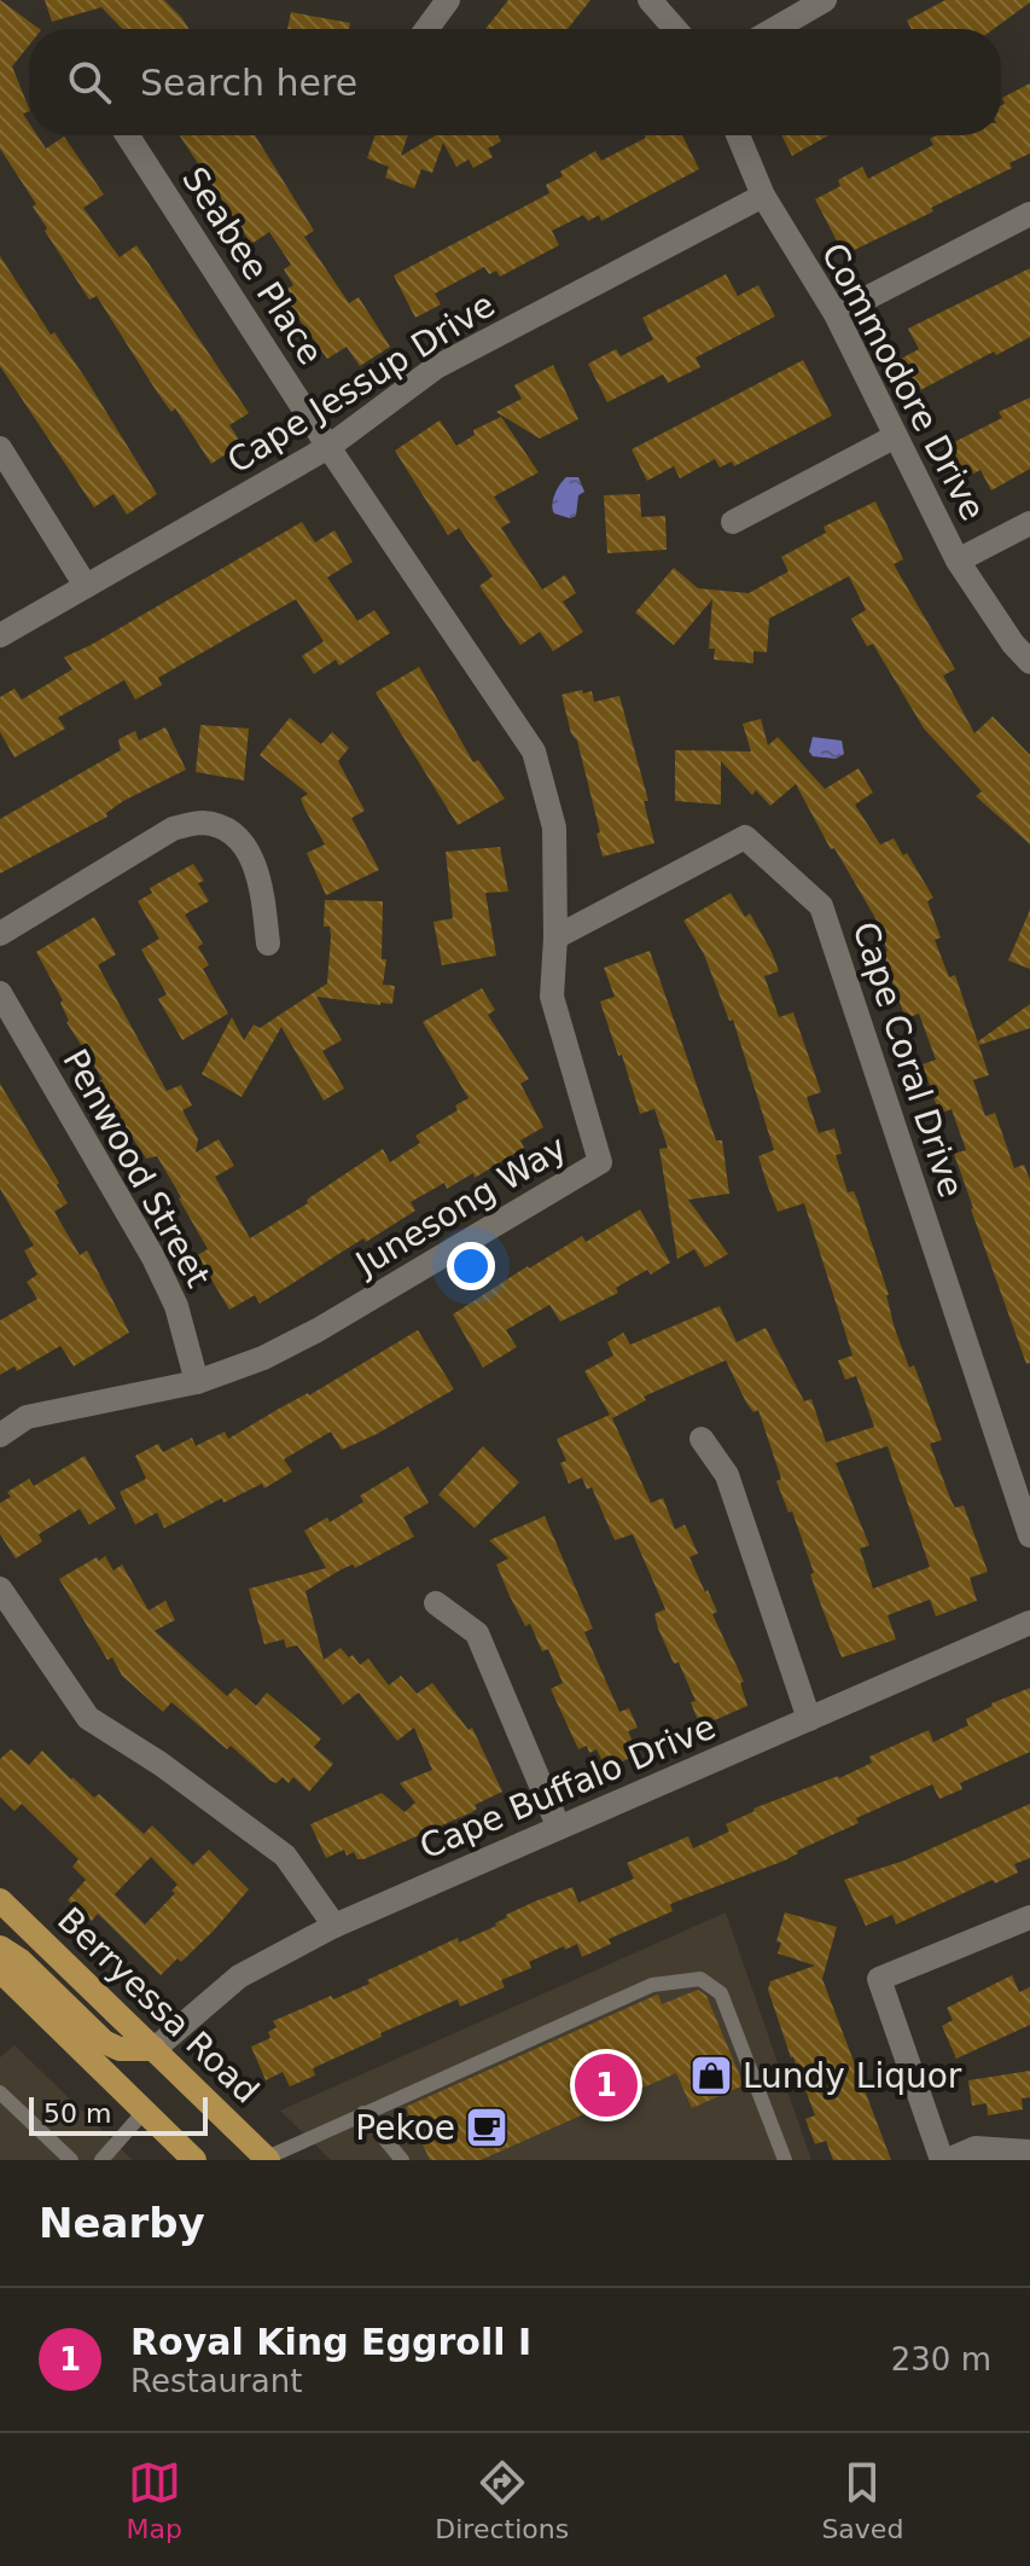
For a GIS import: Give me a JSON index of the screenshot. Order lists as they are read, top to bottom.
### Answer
{
  "streets": {
    "main road": ["Berryessa Road"],
    "street": [
      "Seabee Place",
      "Commodore Drive",
      "Cape Jessup Drive",
      "Cape Coral Drive",
      "Penwood Street",
      "Junesong Way",
      "Cape Buffalo Drive"
    ]
  },
  "crossings": [
    ["Seabee Place", "Cape Jessup Drive"],
    ["Seabee Place", "Junesong Way"],
    ["Commodore Drive", "Cape Jessup Drive"],
    ["Cape Jessup Drive", "Junesong Way"],
    ["Cape Coral Drive", "Junesong Way"],
    ["Penwood Street", "Junesong Way"],
    ["Cape Buffalo Drive", "Berryessa Road"]
  ],
  "places": {
    "shop": ["Lundy Liquor"],
    "cafe": ["Pekoe"]
  },
  "scale_bar": "50 m",
  "page": {
    "search": "Search here",
    "pins": "1",
    "scale": "50 m",
    "heading": "Nearby",
    "list": [
      {
        "mark": "1",
        "name": "Royal King Eggroll I",
        "note": "Restaurant",
        "value": "230 m"
      }
    ],
    "nav": ["Map", "Directions", "Saved"]
  }
}
